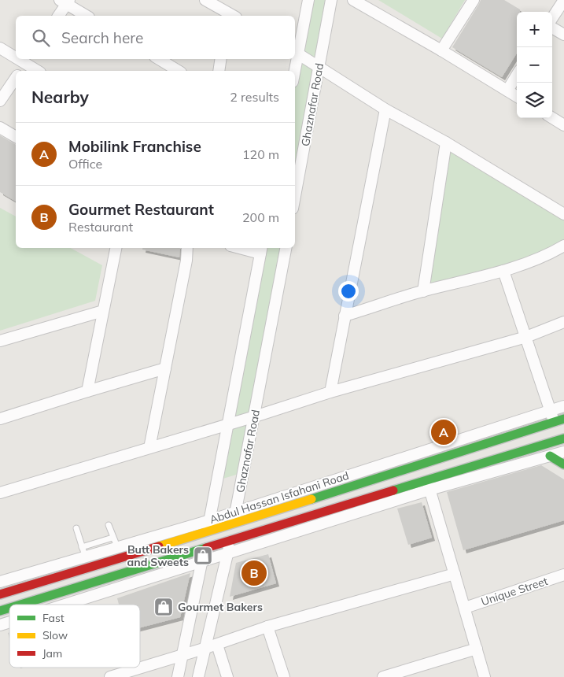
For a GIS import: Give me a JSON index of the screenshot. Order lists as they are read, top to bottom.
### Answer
{
  "streets": {
    "main road": ["Abdul Hassan Isfahani Road"],
    "street": ["Ghaznafar Road", "Unique Street"]
  },
  "crossings": [
    ["Ghaznafar Road", "Abdul Hassan Isfahani Road"]
  ],
  "places": {
    "shop": ["Butt Bakers and Sweets", "Gourmet Bakers"]
  },
  "legend": ["Fast", "Slow", "Jam"],
  "page": {
    "map_buttons": ["+", "−"],
    "search": "Search here",
    "heading": ["Nearby", "2 results"],
    "list": [
      {
        "mark": "A",
        "name": "Mobilink Franchise",
        "note": "Office",
        "value": "120 m"
      },
      {
        "mark": "B",
        "name": "Gourmet Restaurant",
        "note": "Restaurant",
        "value": "200 m"
      }
    ],
    "pins": ["A", "B"]
  }
}
